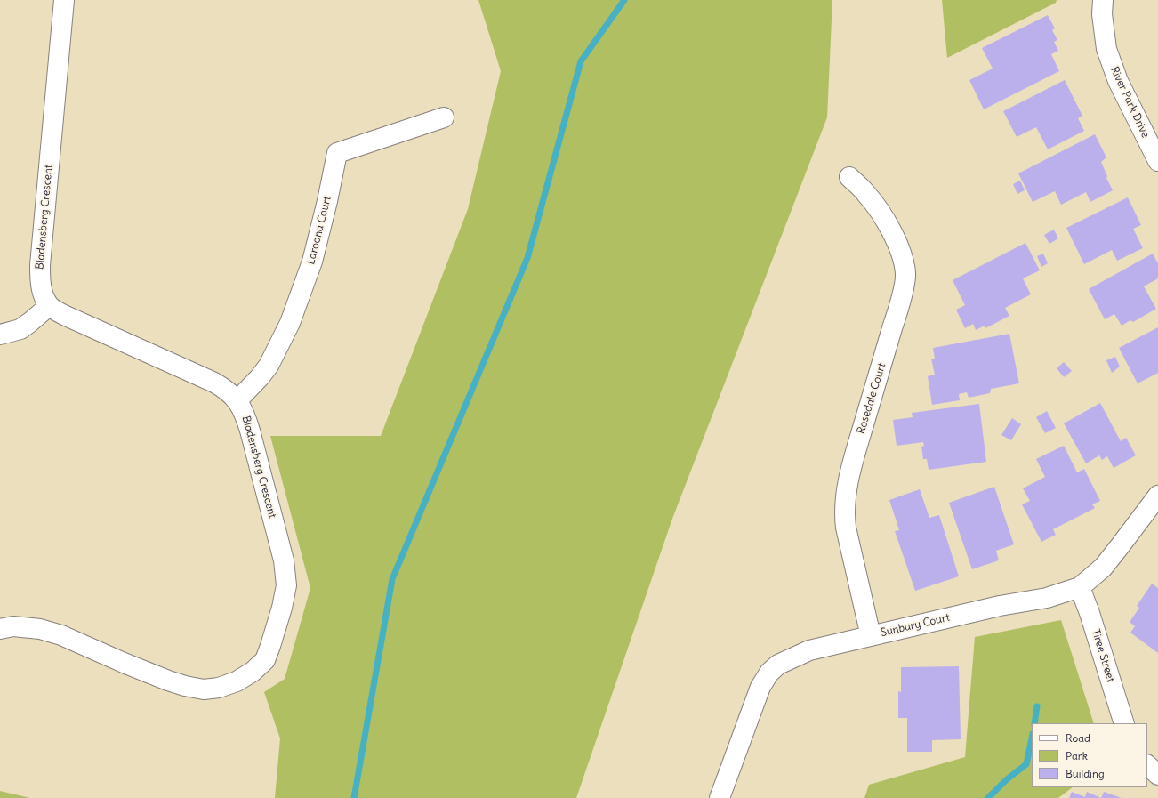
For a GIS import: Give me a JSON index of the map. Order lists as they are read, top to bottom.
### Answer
{
  "streets": {
    "street": [
      "River Park Drive",
      "Bladensberg Crescent",
      "Laroona Court",
      "Rosedale Court",
      "Sunbury Court",
      "Tiree Street"
    ]
  },
  "crossings": [
    ["Bladensberg Crescent", "Laroona Court"],
    ["Rosedale Court", "Sunbury Court"],
    ["Sunbury Court", "Tiree Street"]
  ],
  "legend": ["Road", "Park", "Building"]
}
